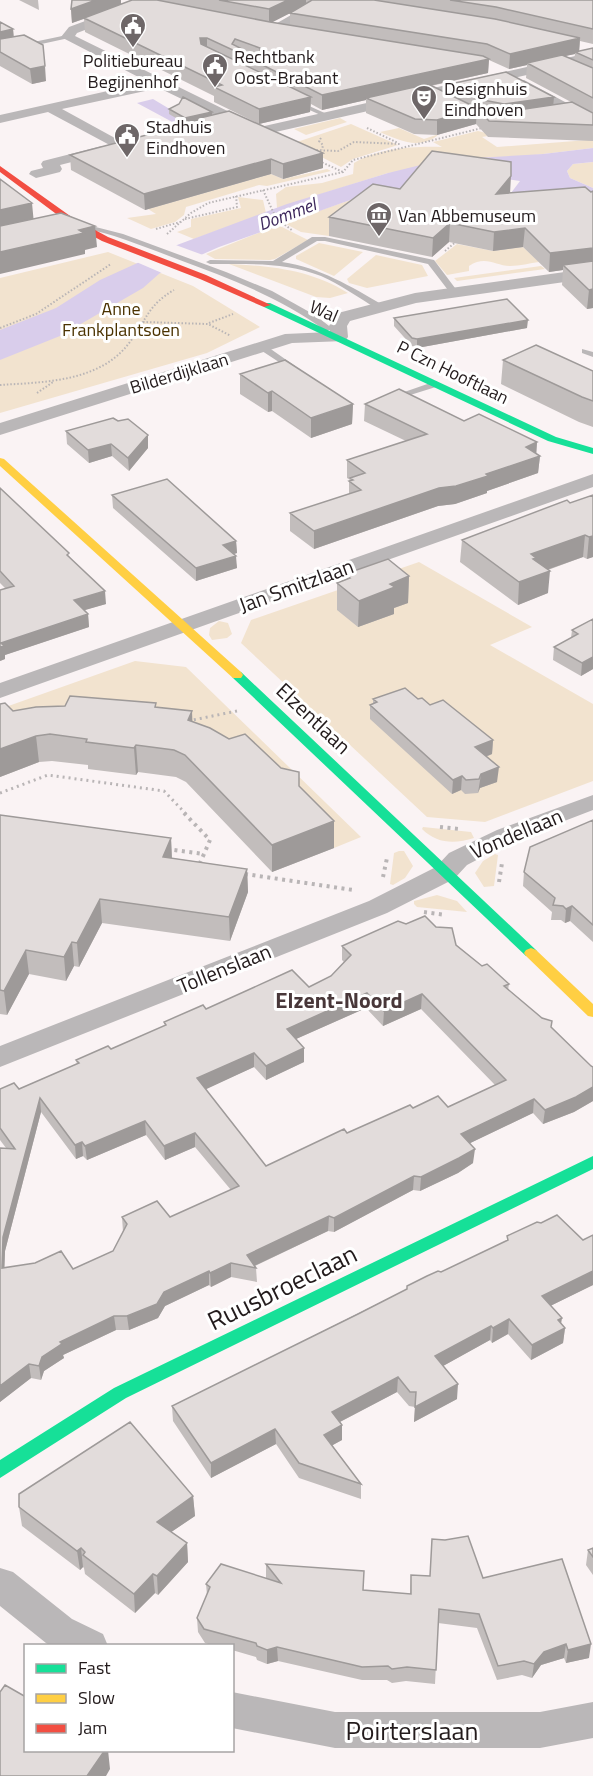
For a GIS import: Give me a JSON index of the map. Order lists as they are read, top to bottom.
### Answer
{
  "streets": {
    "street": [
      "Wal",
      "P Czn Hooftlaan",
      "Bilderdijklaan",
      "Jan Smitzlaan",
      "Elzentlaan",
      "Vondellaan",
      "Tollenslaan",
      "Ruusbroeclaan",
      "Poirterslaan"
    ]
  },
  "crossings": [
    ["Wal", "P Czn Hooftlaan"],
    ["Wal", "Bilderdijklaan"],
    ["P Czn Hooftlaan", "Bilderdijklaan"],
    ["Jan Smitzlaan", "Elzentlaan"],
    ["Elzentlaan", "Vondellaan"],
    ["Elzentlaan", "Tollenslaan"],
    ["Vondellaan", "Tollenslaan"]
  ],
  "districts": ["Elzent-Noord"],
  "water": ["Dommel"],
  "parks": ["Anne Frankplantsoen"],
  "places": {
    "public building": ["Politiebureau Begijnenhof", "Rechtbank Oost-Brabant", "Stadhuis Eindhoven"],
    "theatre": ["Designhuis Eindhoven"],
    "museum": ["Van Abbemuseum"]
  },
  "legend": ["Fast", "Slow", "Jam"]
}
